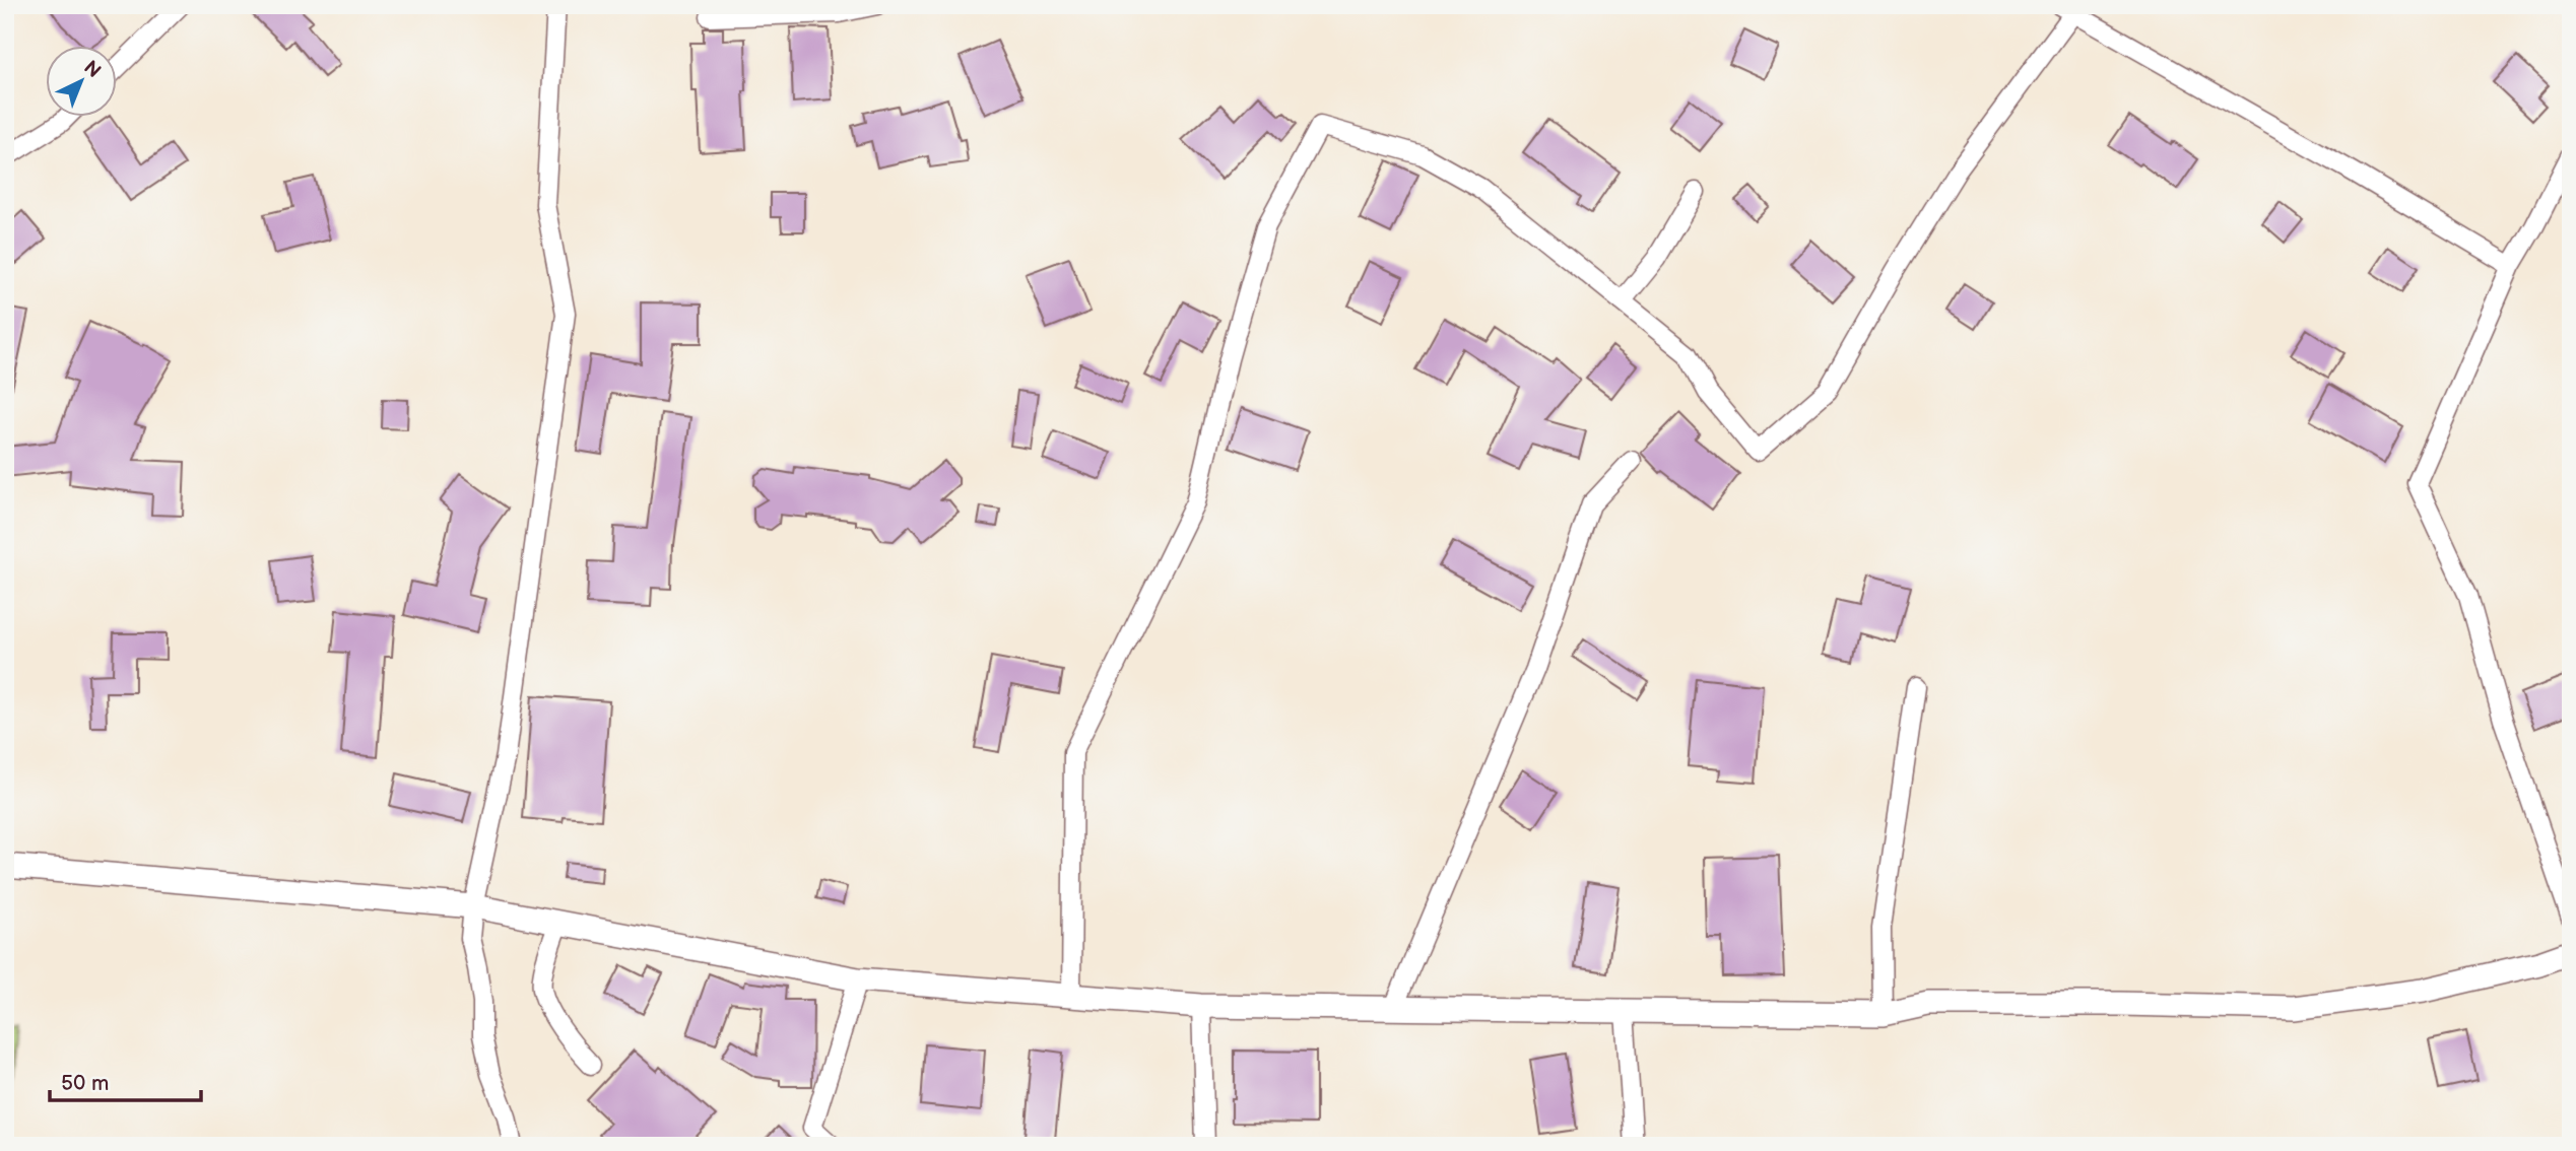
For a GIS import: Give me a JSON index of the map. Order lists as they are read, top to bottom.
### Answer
{
  "scale_bar": "50 m",
  "north": "top right"
}
